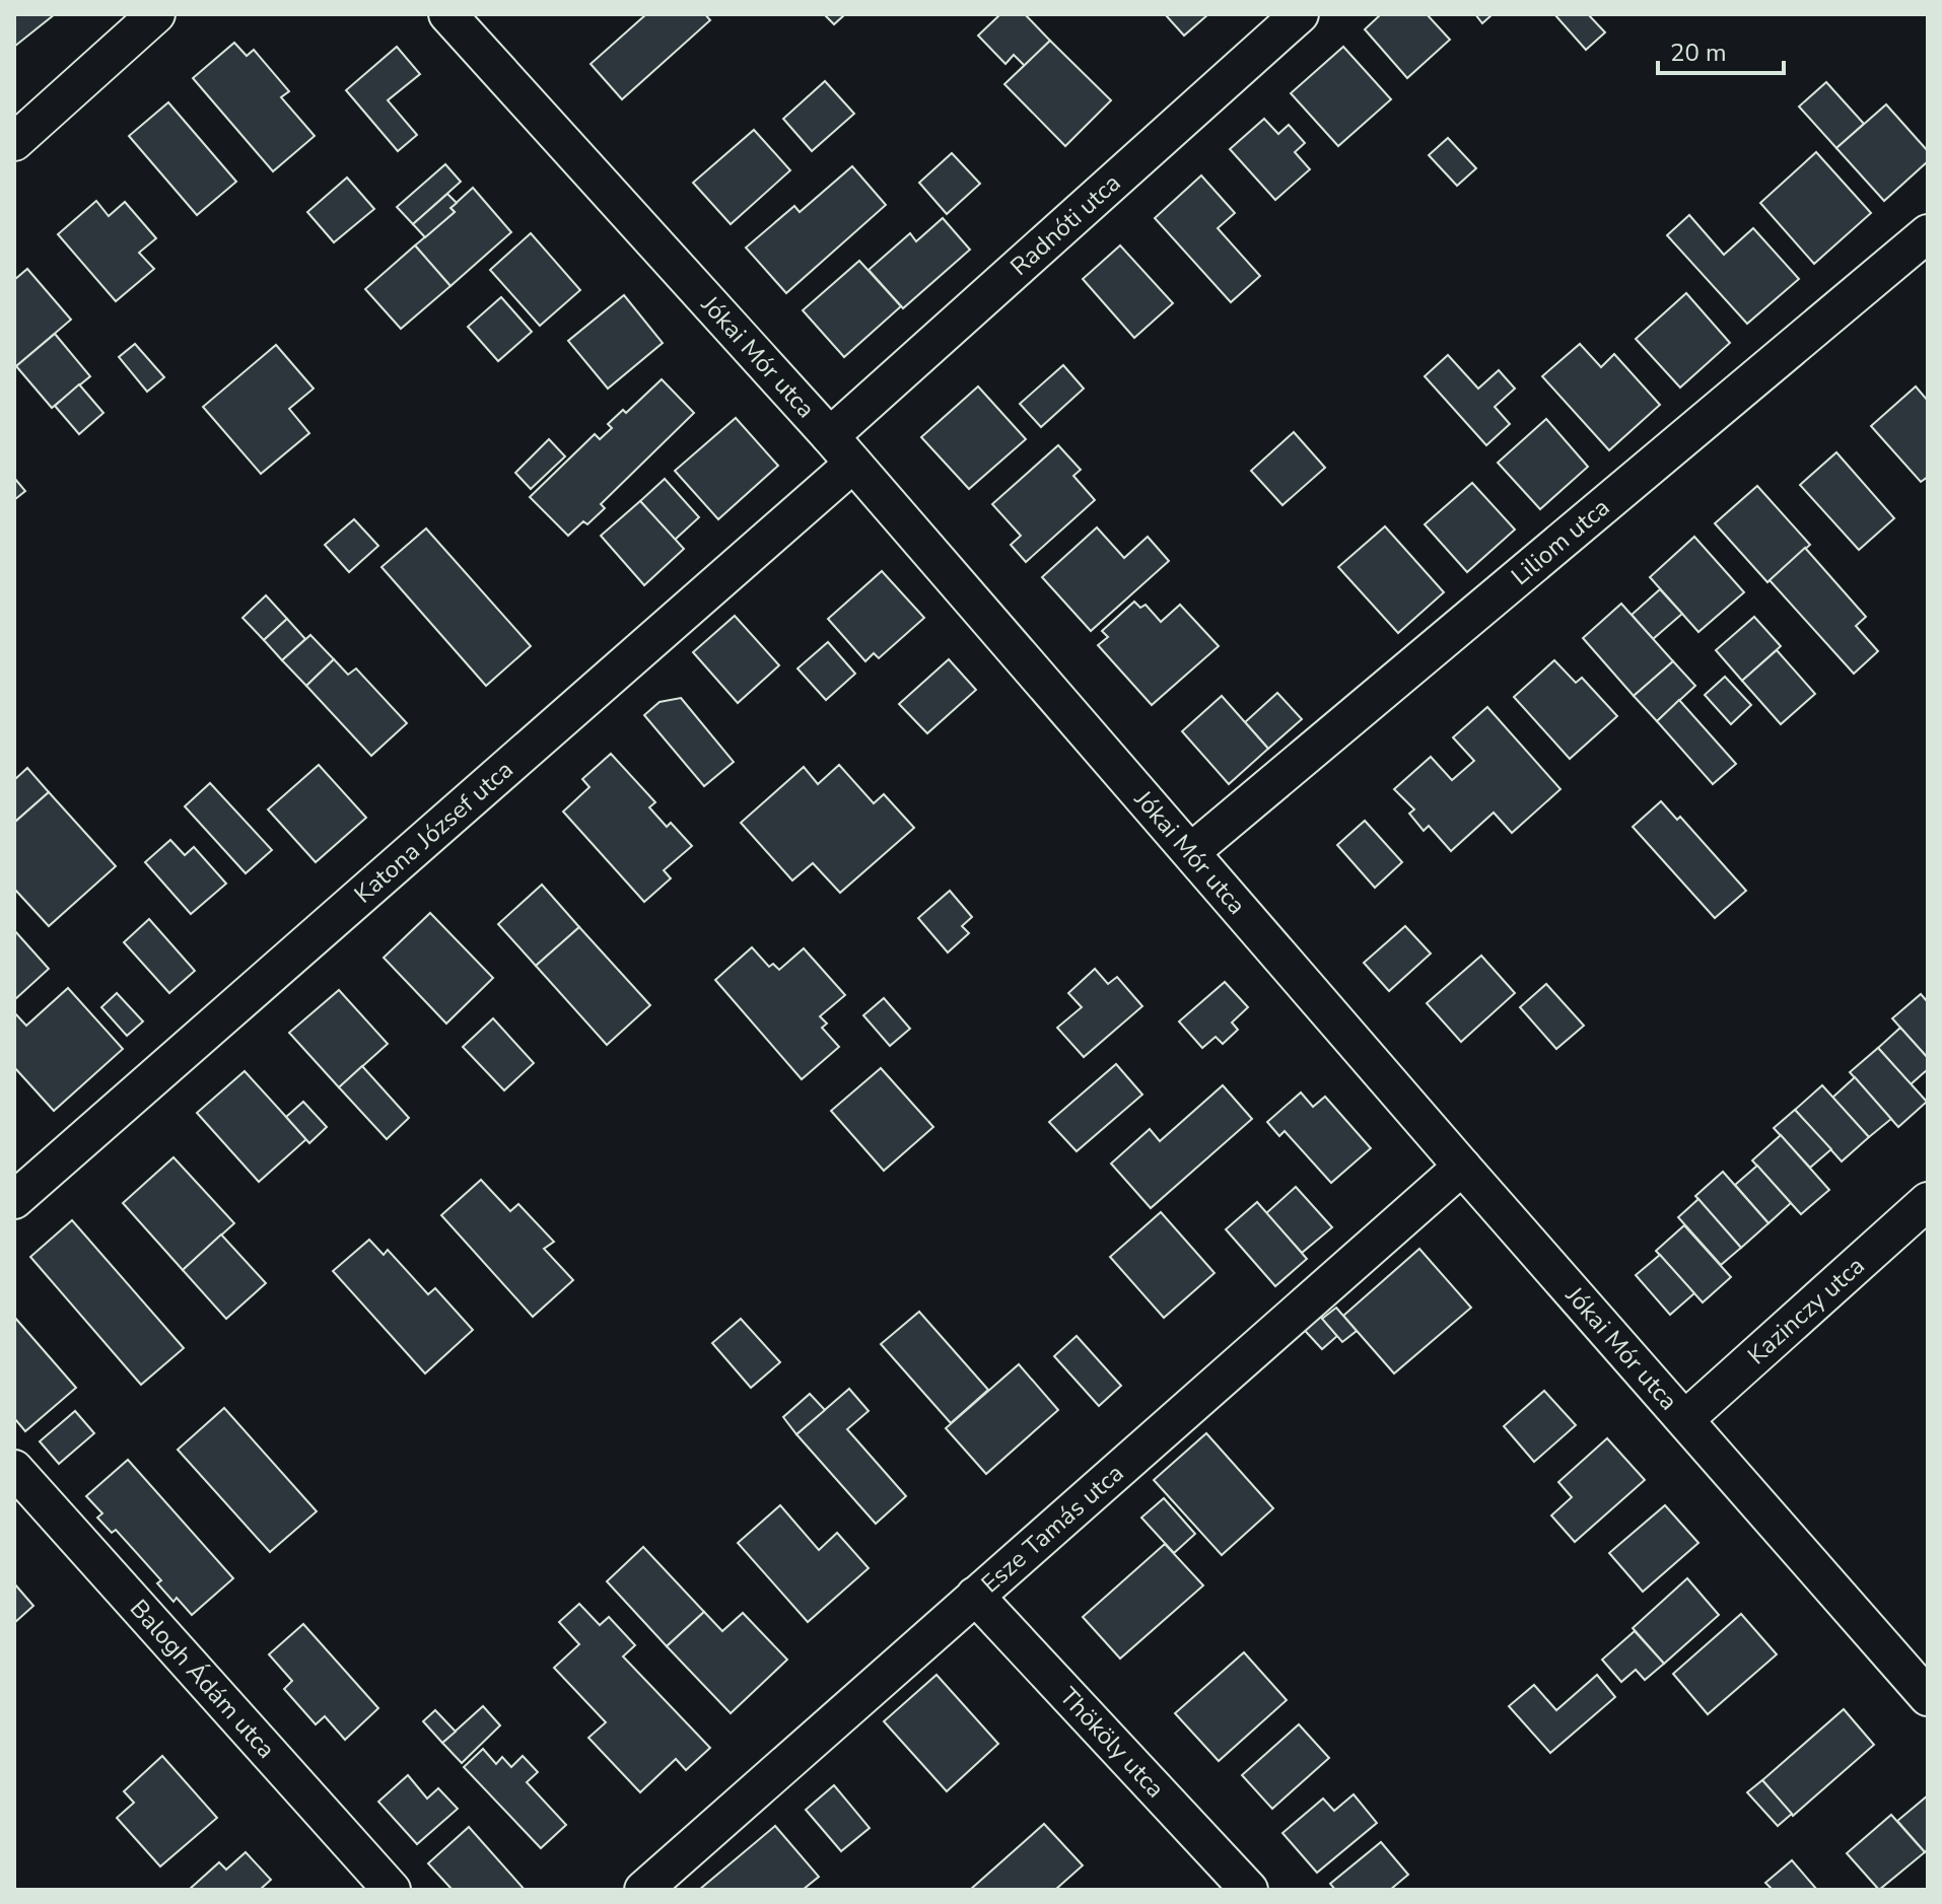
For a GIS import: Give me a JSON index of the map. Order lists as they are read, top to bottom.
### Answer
{
  "streets": {
    "street": [
      "Radnóti utca",
      "Jókai Mór utca",
      "Liliom utca",
      "Katona József utca",
      "Kazinczy utca",
      "Esze Tamás utca",
      "Balogh Ádám utca",
      "Thököly utca"
    ]
  },
  "crossings": [
    ["Radnóti utca", "Jókai Mór utca"],
    ["Jókai Mór utca", "Liliom utca"],
    ["Jókai Mór utca", "Katona József utca"],
    ["Jókai Mór utca", "Kazinczy utca"],
    ["Jókai Mór utca", "Esze Tamás utca"],
    ["Esze Tamás utca", "Thököly utca"]
  ],
  "scale_bar": "20 m"
}
